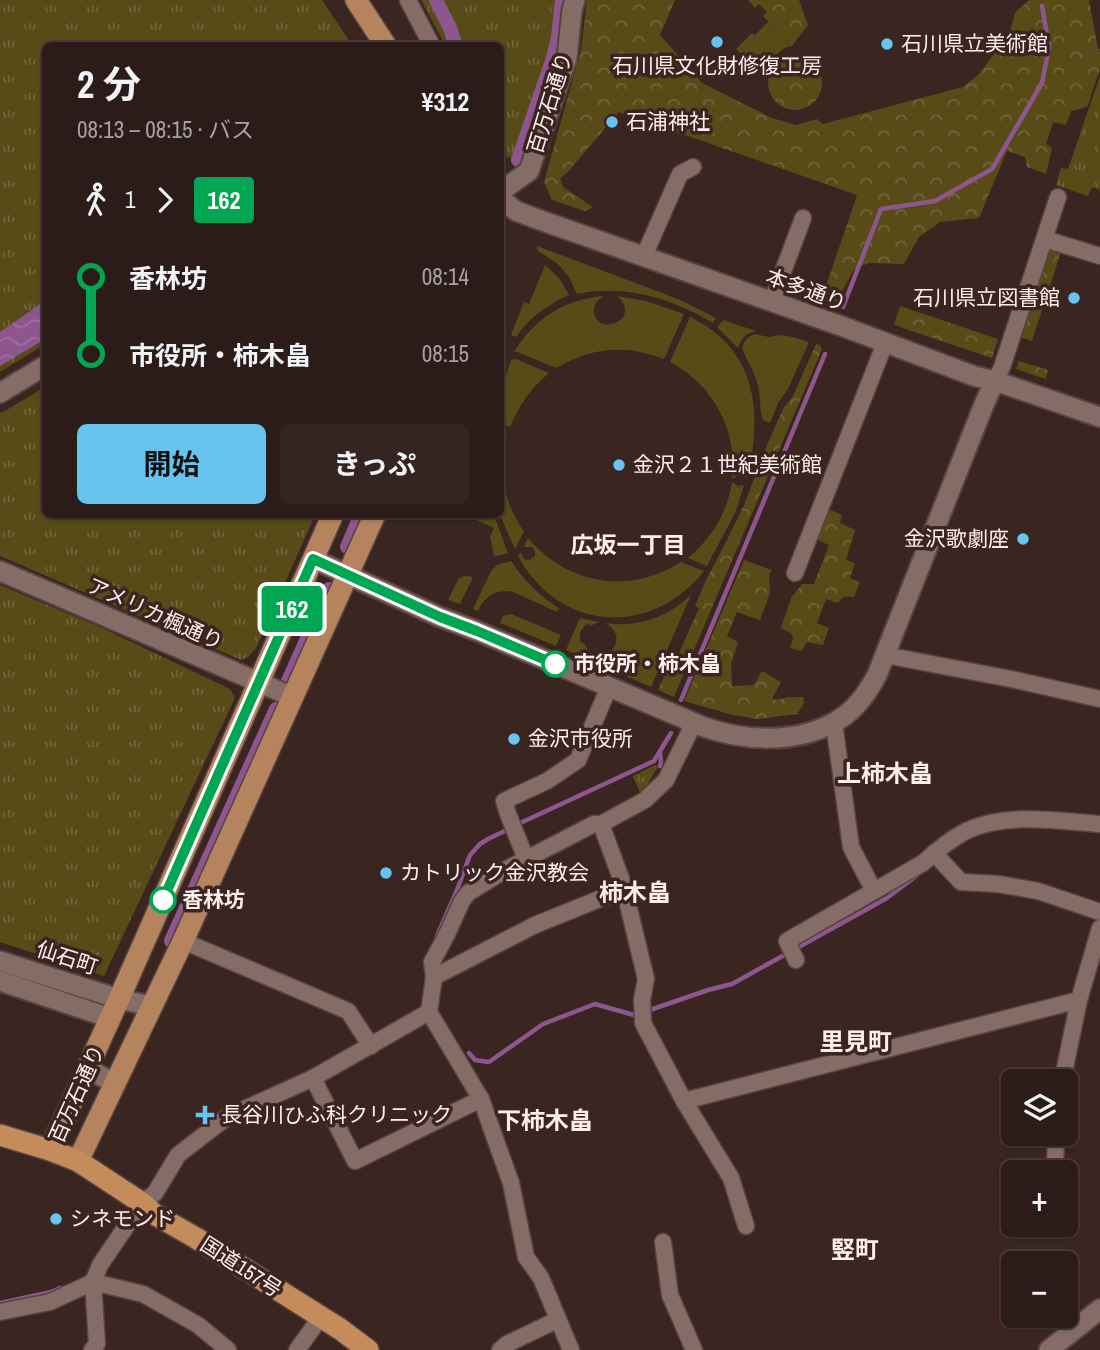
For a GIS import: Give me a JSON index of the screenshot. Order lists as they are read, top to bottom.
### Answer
{
  "streets": {
    "highway": ["百万石通り", "国道157号"],
    "street": ["本多通り", "アメリカ楓通り", "仙石町"]
  },
  "crossings": [
    ["百万石通り", "アメリカ楓通り"],
    ["百万石通り", "仙石町"],
    ["百万石通り", "国道157号"]
  ],
  "districts": [
    "広坂一丁目",
    "上柿木畠",
    "柿木畠",
    "里見町",
    "下柿木畠",
    "竪町"
  ],
  "places": {
    "other": [
      "石川県文化財修復工房",
      "石川県立美術館",
      "石浦神社",
      "石川県立図書館",
      "金沢２１世紀美術館",
      "金沢歌劇座",
      "市役所・柿木畠",
      "金沢市役所",
      "カトリック金沢教会",
      "香林坊",
      "シネモンド"
    ],
    "health": ["長谷川ひふ科クリニック"]
  },
  "lines": ["bus line 162"],
  "page": {
    "on_map": "162",
    "heading": ["2 分", "08:13 – 08:15 · バス", "¥312"],
    "legs": ["1", "162"],
    "list": [
      {
        "name": "香林坊",
        "value": "08:14"
      },
      {
        "name": "市役所・柿木畠",
        "value": "08:15"
      }
    ],
    "buttons": ["開始", "きっぷ"],
    "map_buttons": ["+", "−"]
  }
}
